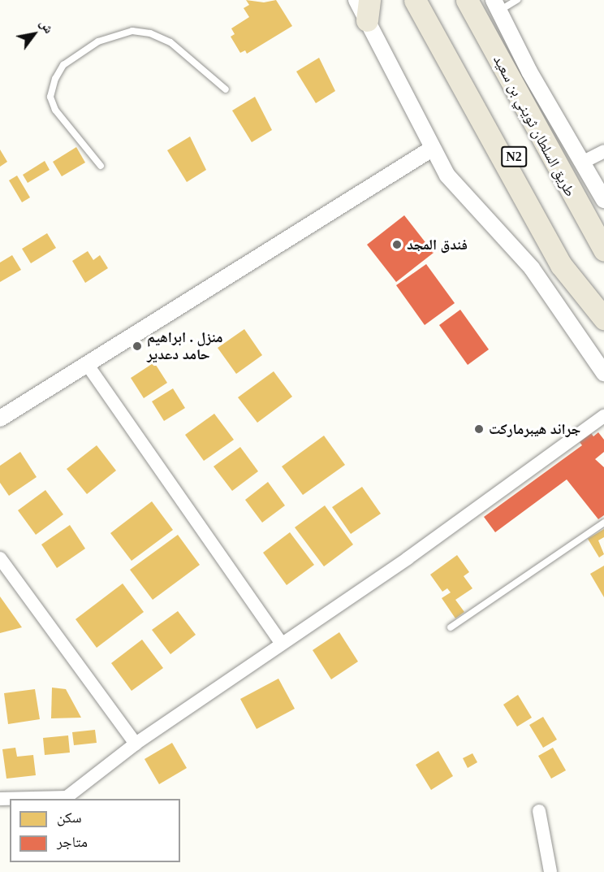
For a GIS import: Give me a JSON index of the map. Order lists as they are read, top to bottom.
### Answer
{
  "streets": {
    "highway": ["طريق السلطان ثويني بن سعيد", "N2"]
  },
  "places": ["فندق المجد", "منزل . ابراهيم حامد دعدير", "جراند ه‍يبرماركت"],
  "legend": ["سكن", "متاجر"],
  "north": "top right"
}
